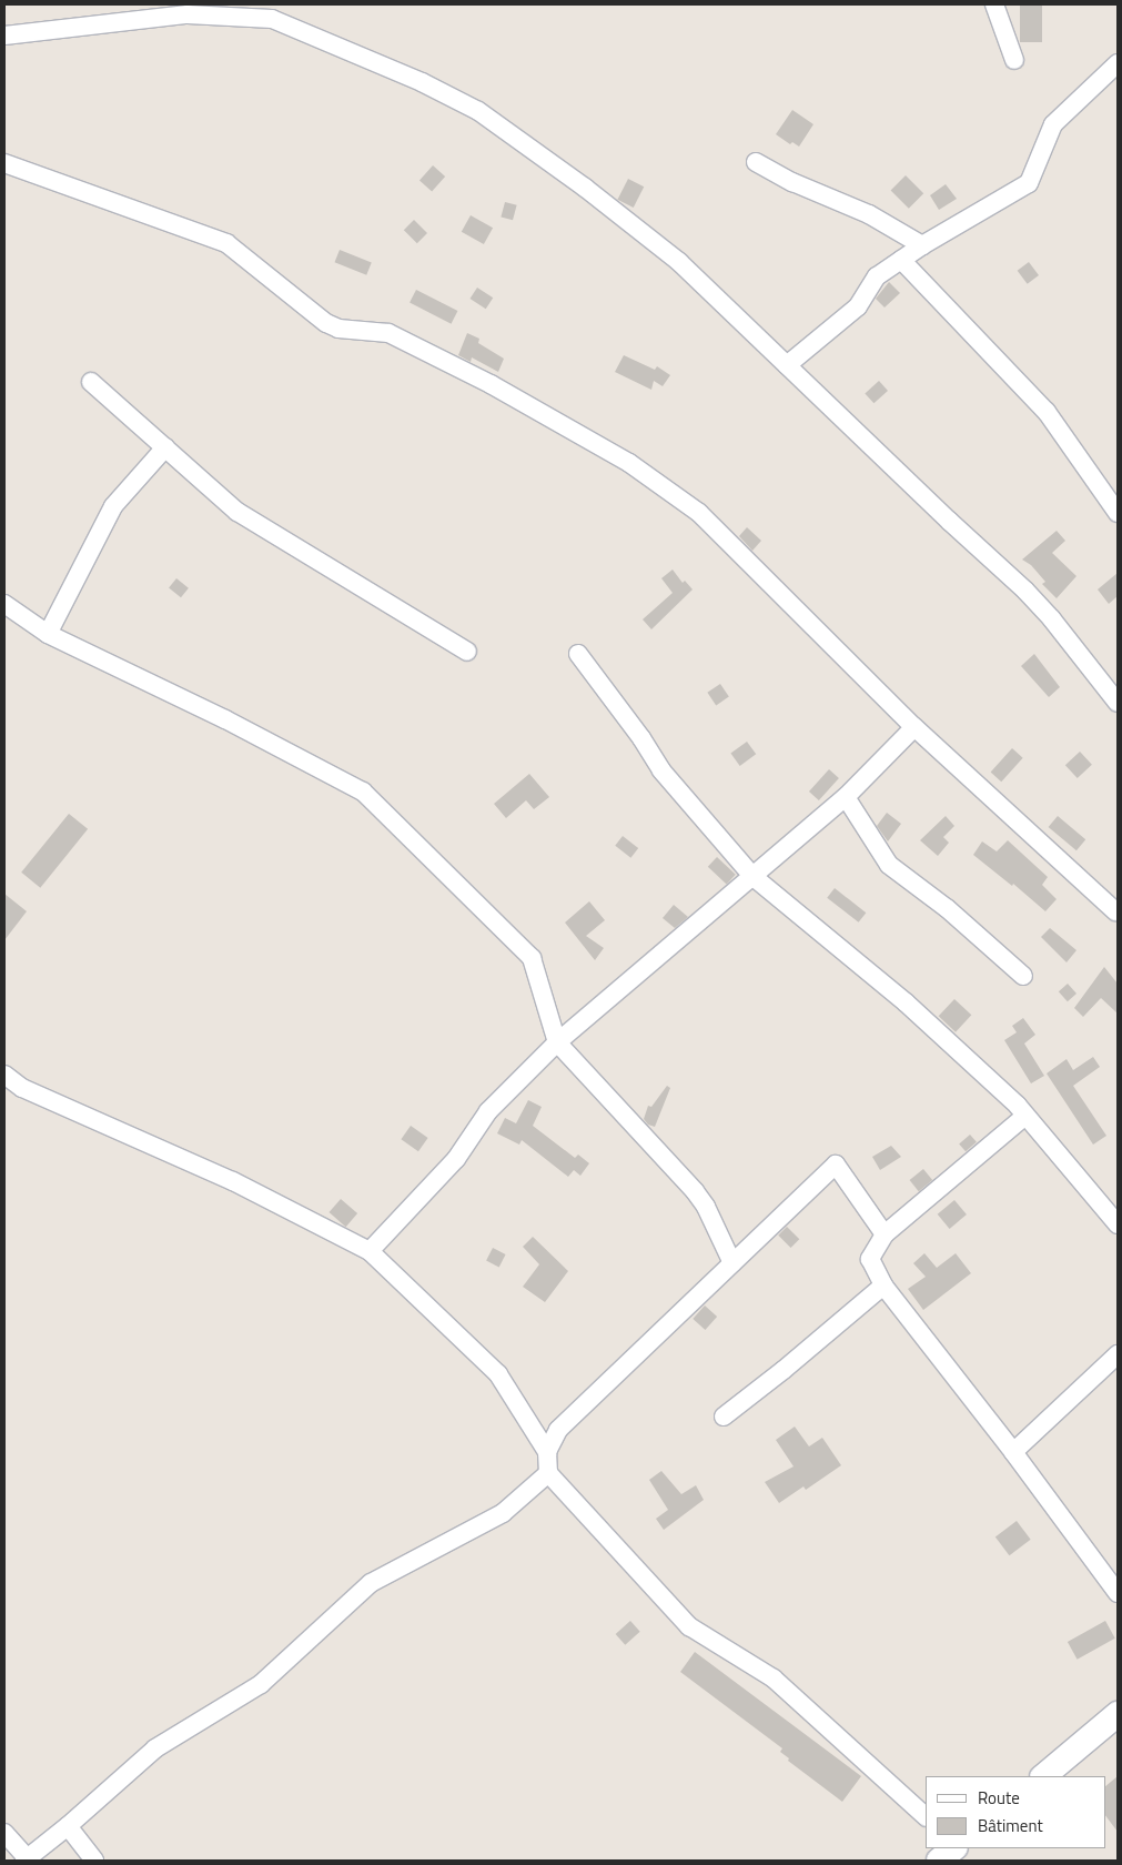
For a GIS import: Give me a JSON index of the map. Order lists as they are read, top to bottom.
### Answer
{
  "legend": ["Route", "Bâtiment"]
}
